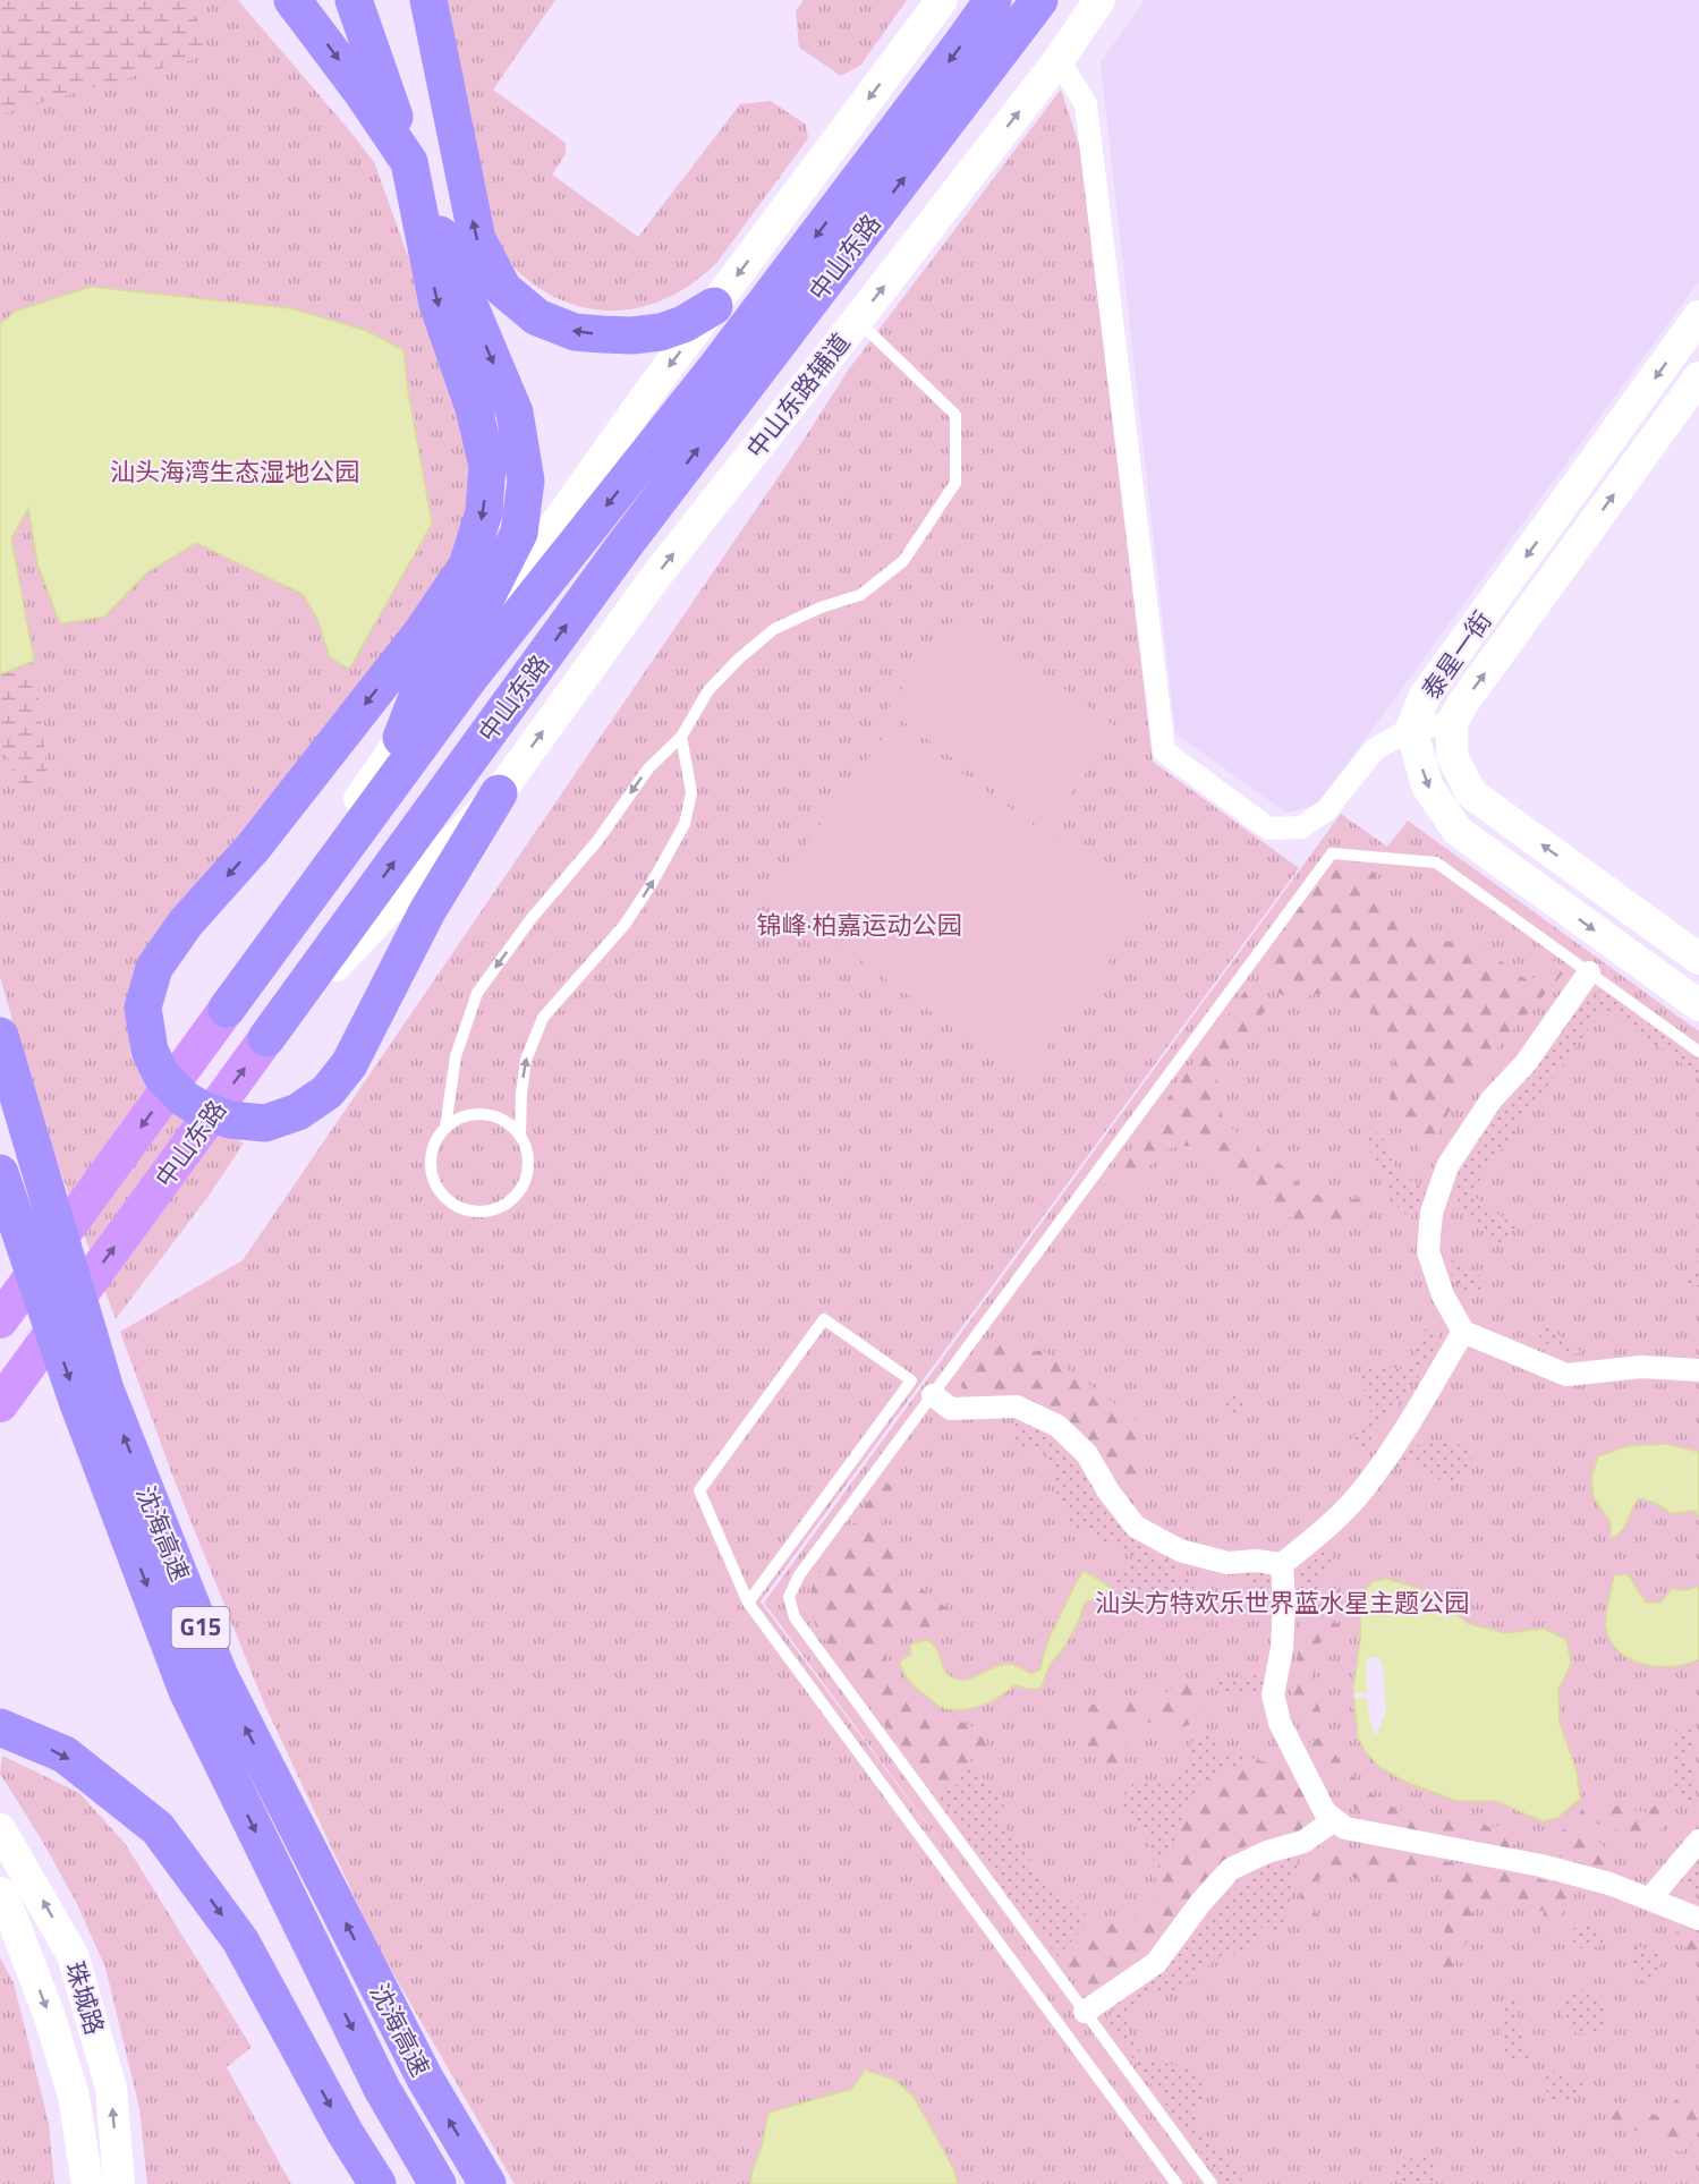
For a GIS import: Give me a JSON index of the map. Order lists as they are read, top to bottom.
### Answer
{
  "streets": {
    "highway": ["中山东路", "沈海高速", "G15"],
    "street": ["中山东路辅道", "泰星一街", "珠城路"]
  },
  "crossings": [
    ["中山东路", "中山东路辅道"]
  ],
  "parks": ["汕头海湾生态湿地公园", "锦峰·柏嘉运动公园", "汕头方特欢乐世界蓝水星主题公园"]
}
